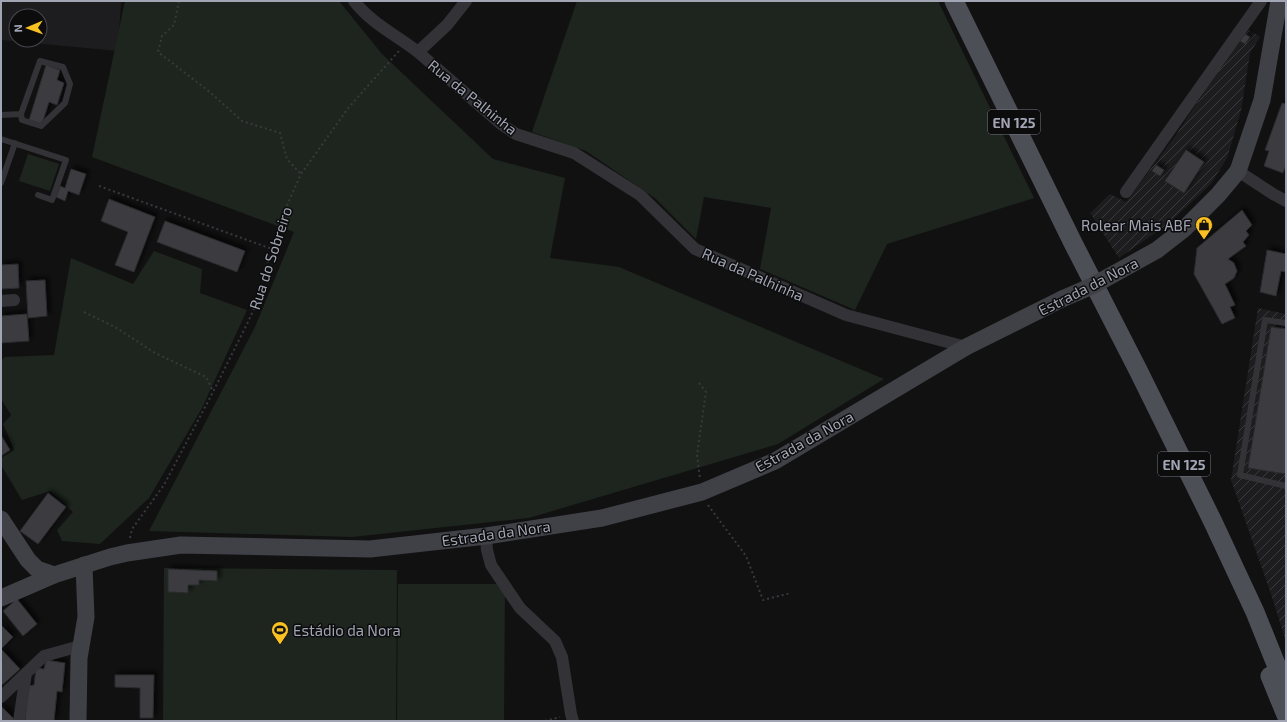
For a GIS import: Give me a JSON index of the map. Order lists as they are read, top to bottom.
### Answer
{
  "streets": {
    "main road": ["EN 125"],
    "street": ["Rua da Palhinha", "Estrada da Nora"],
    "path": ["Rua do Sobreiro"]
  },
  "crossings": [
    ["Rua da Palhinha", "Rua do Sobreiro"],
    ["Rua da Palhinha", "Estrada da Nora"],
    ["Rua do Sobreiro", "Estrada da Nora"]
  ],
  "places": {
    "shop": ["Rolear Mais ABF"],
    "sports": ["Estádio da Nora"]
  },
  "north": "left"
}
